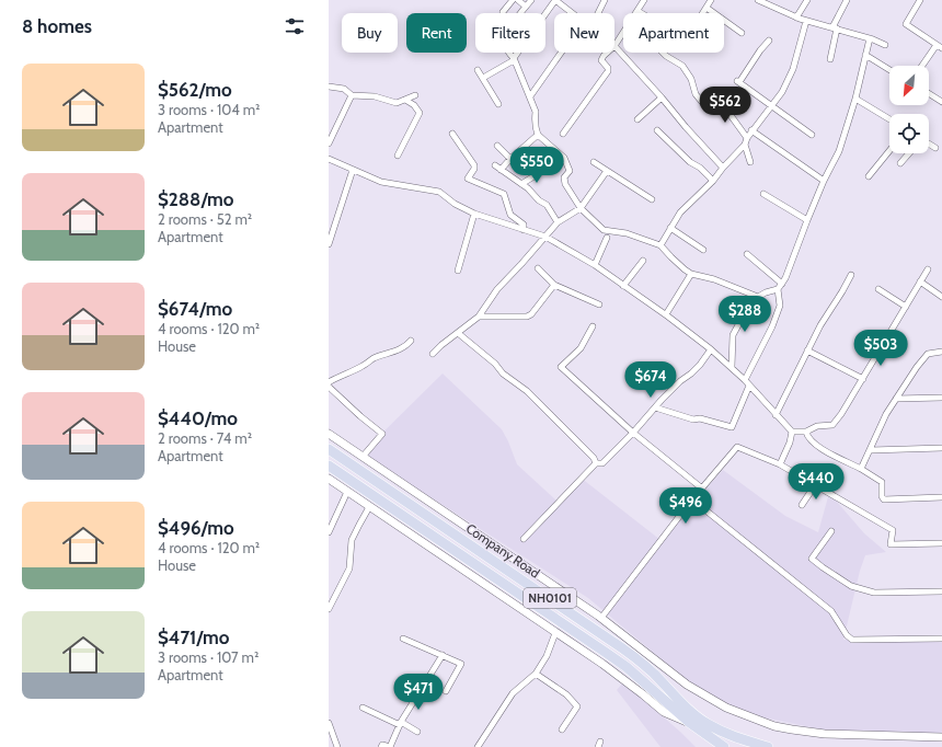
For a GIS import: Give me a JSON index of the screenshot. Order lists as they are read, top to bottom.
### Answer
{
  "streets": {
    "highway": ["Company Road", "NH0101"]
  },
  "north": "bottom left",
  "page": {
    "heading": "8 homes",
    "chip": [
      "Buy",
      "Rent",
      "Filters",
      "New",
      "Apartment"
    ],
    "list": [
      {
        "name": "$562/mo",
        "note": "3 rooms · 104 m² · Apartment"
      },
      {
        "name": "$288/mo",
        "note": "2 rooms · 52 m² · Apartment"
      },
      {
        "name": "$674/mo",
        "note": "4 rooms · 120 m² · House"
      },
      {
        "name": "$440/mo",
        "note": "2 rooms · 74 m² · Apartment"
      },
      {
        "name": "$496/mo",
        "note": "4 rooms · 120 m² · House"
      },
      {
        "name": "$471/mo",
        "note": "3 rooms · 107 m² · Apartment"
      }
    ],
    "price": [
      "$562",
      "$550",
      "$288",
      "$503",
      "$674",
      "$440",
      "$496",
      "$471"
    ]
  }
}
